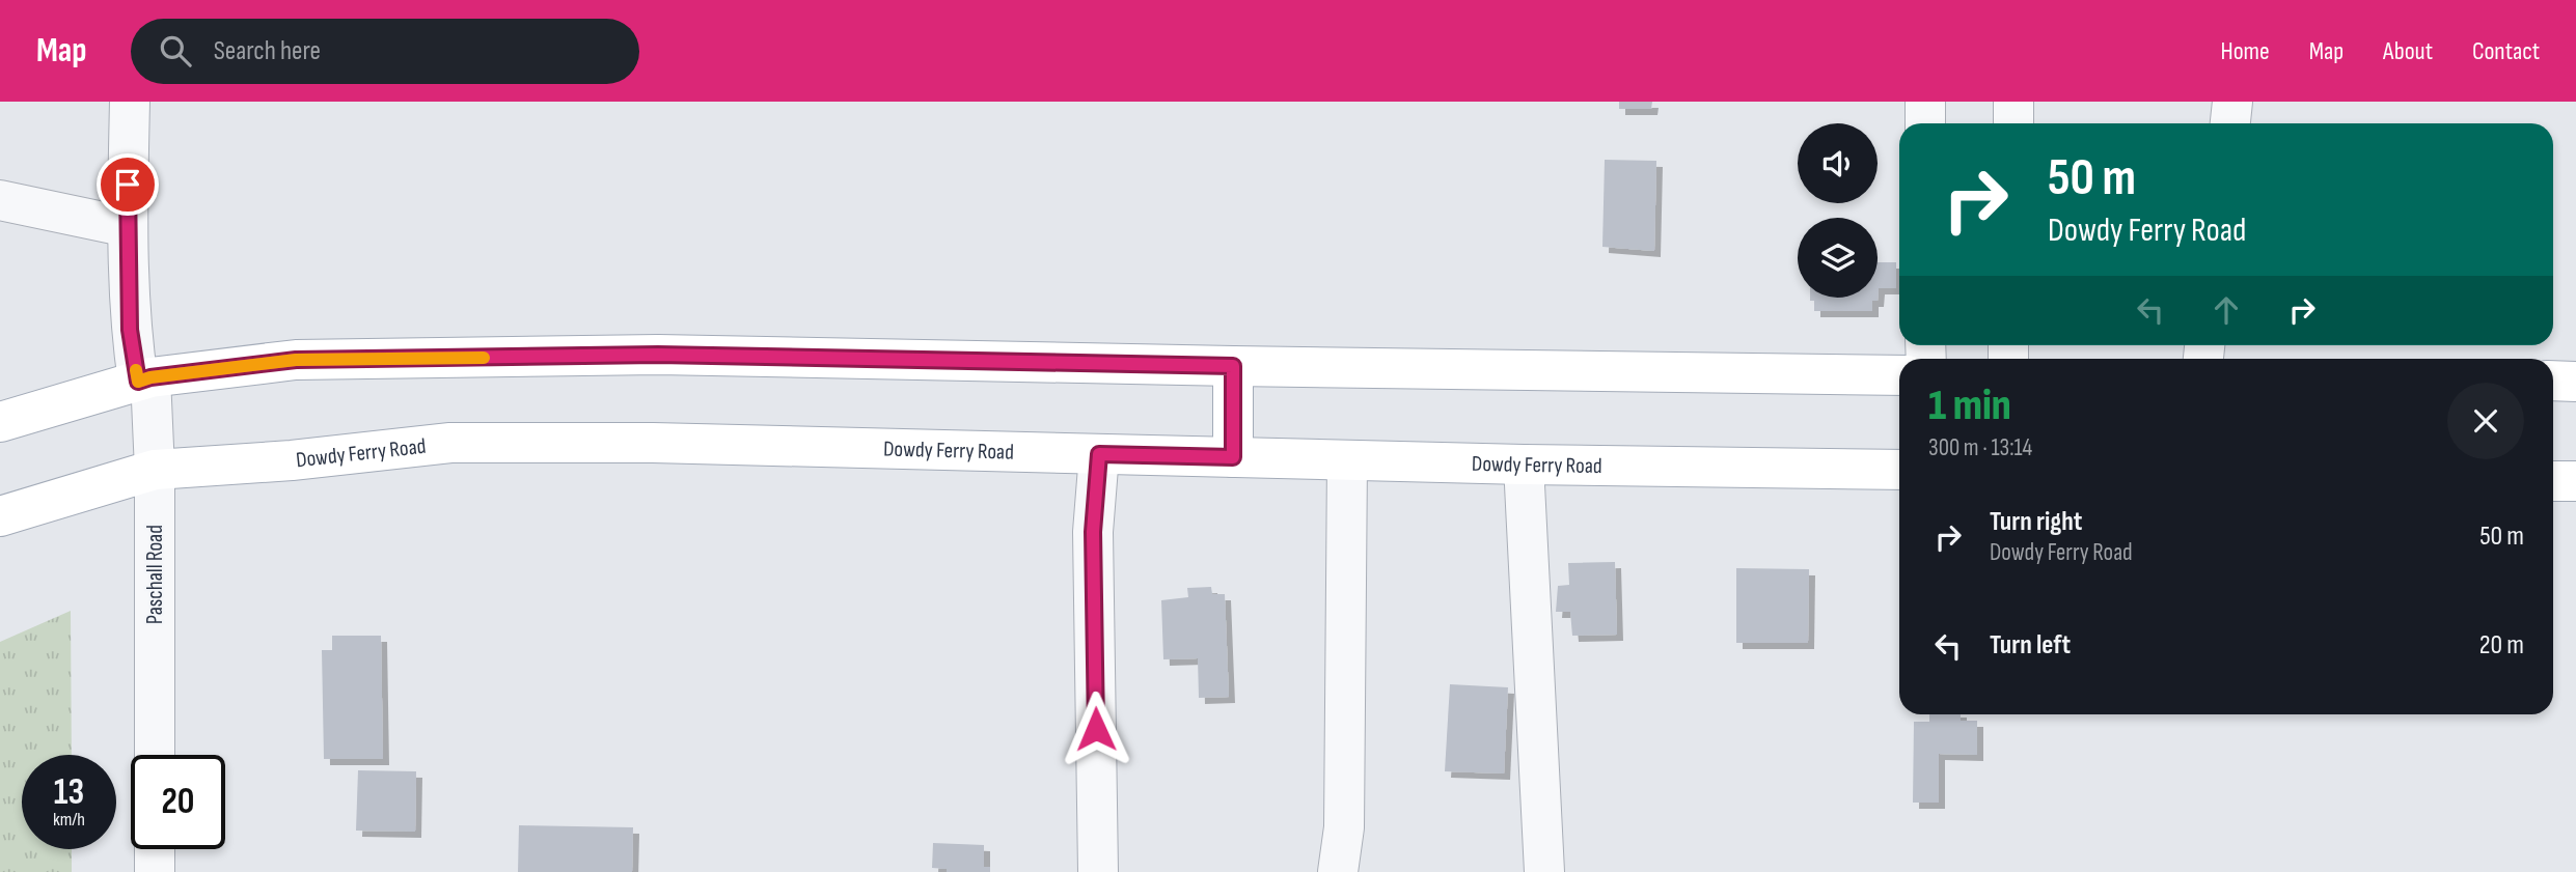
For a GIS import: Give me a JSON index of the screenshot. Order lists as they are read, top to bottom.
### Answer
{
  "streets": {
    "main road": ["Dowdy Ferry Road"],
    "street": ["Paschall Road"]
  },
  "crossings": [
    ["Dowdy Ferry Road", "Paschall Road"]
  ],
  "page": {
    "header": "Map",
    "search": "Search here",
    "nav": [
      "Home",
      "Map",
      "About",
      "Contact"
    ],
    "turn": ["50 m", "Dowdy Ferry Road"],
    "heading": ["1 min", "300 m · 13:14"],
    "list": [
      {
        "name": "Turn right",
        "note": "Dowdy Ferry Road",
        "value": "50 m"
      },
      {
        "name": "Turn left",
        "value": "20 m"
      }
    ],
    "speed": "13 km/h",
    "limit": "20"
  }
}
